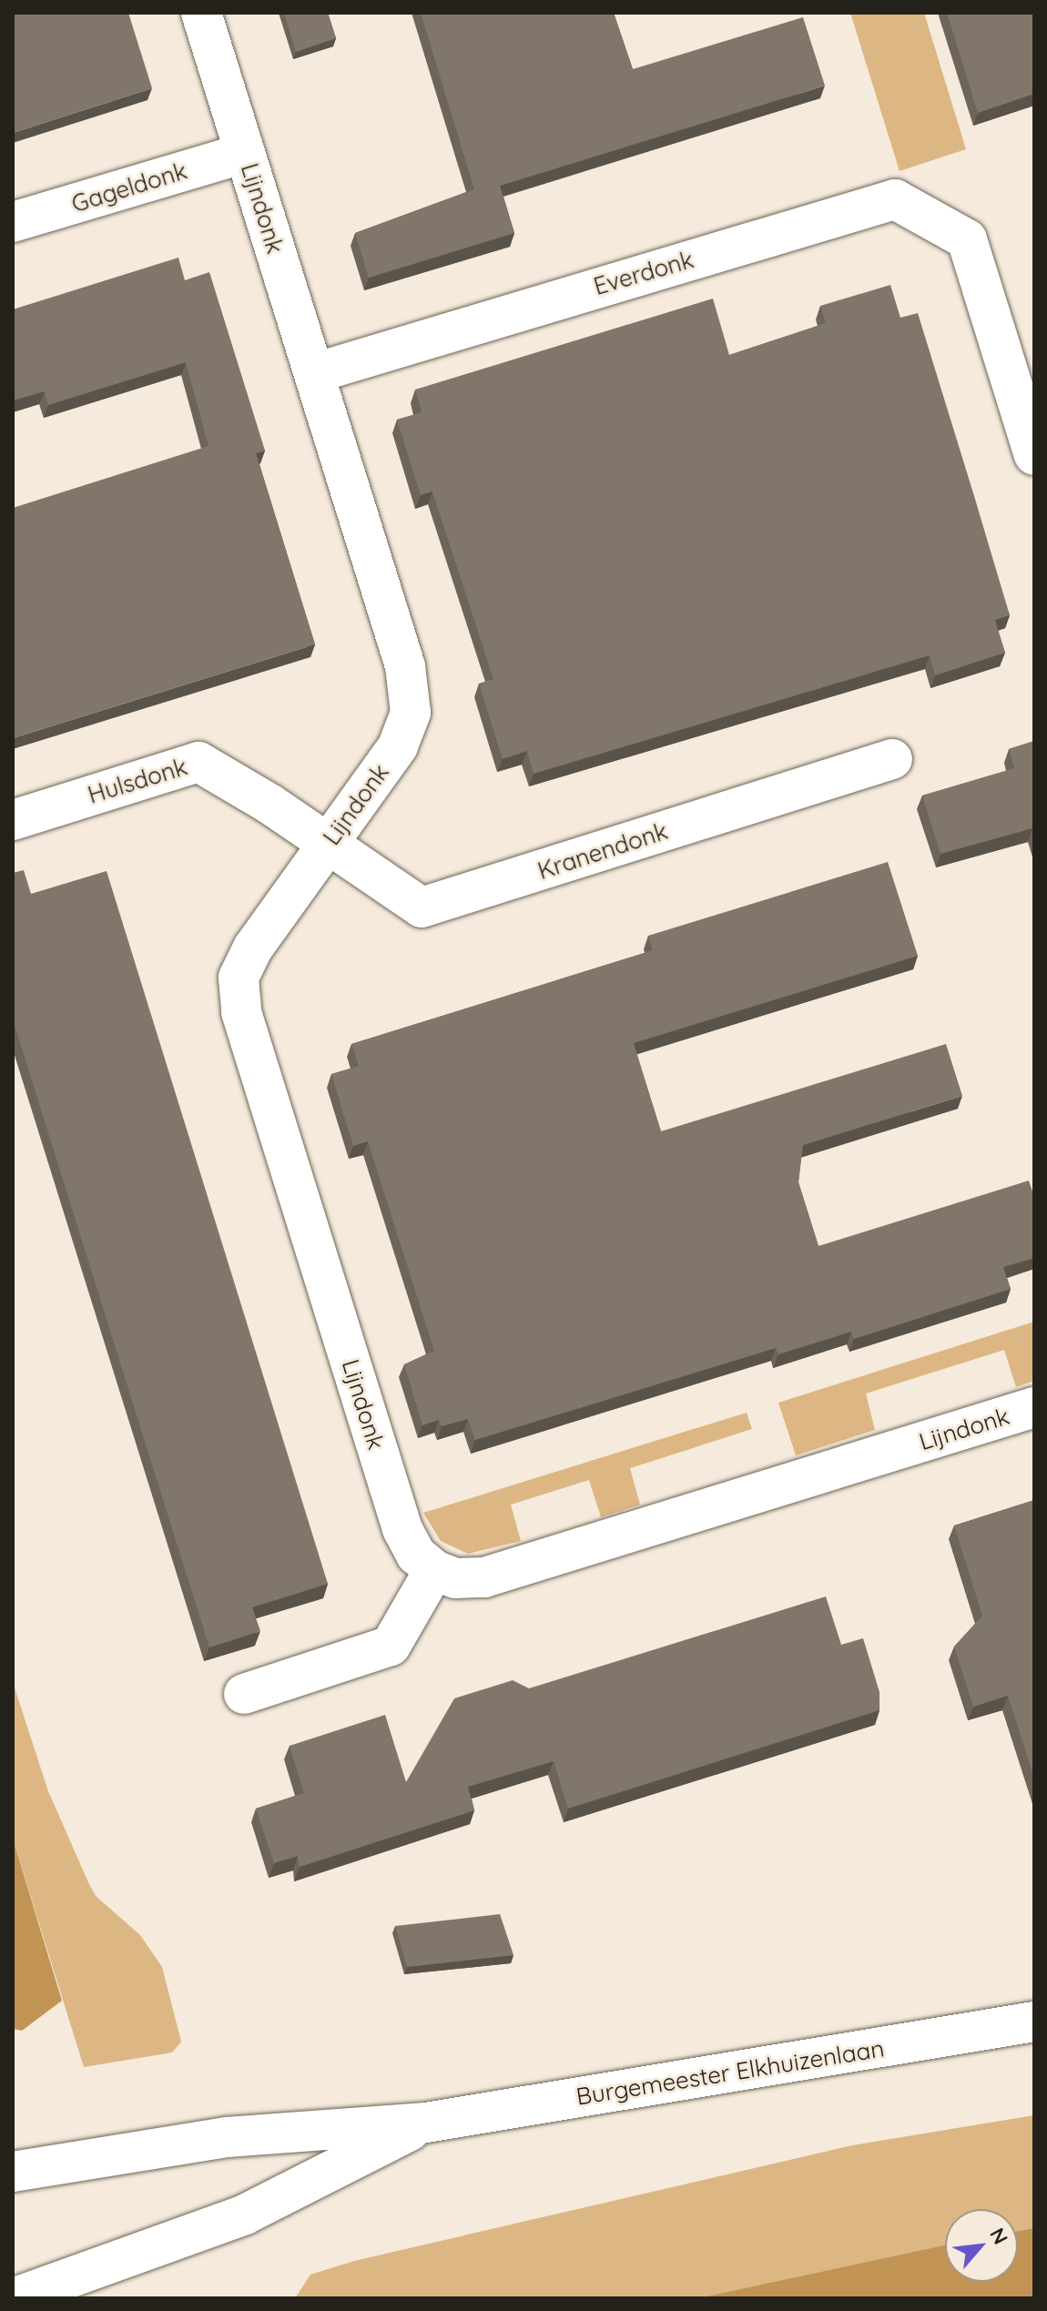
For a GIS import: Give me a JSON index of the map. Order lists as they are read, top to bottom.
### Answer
{
  "streets": {
    "street": [
      "Gageldonk",
      "Lijndonk",
      "Everdonk",
      "Hulsdonk",
      "Kranendonk",
      "Burgemeester Elkhuizenlaan"
    ]
  },
  "crossings": [
    ["Gageldonk", "Lijndonk"],
    ["Lijndonk", "Everdonk"],
    ["Lijndonk", "Hulsdonk"],
    ["Lijndonk", "Kranendonk"],
    ["Hulsdonk", "Kranendonk"]
  ],
  "north": "top right"
}
